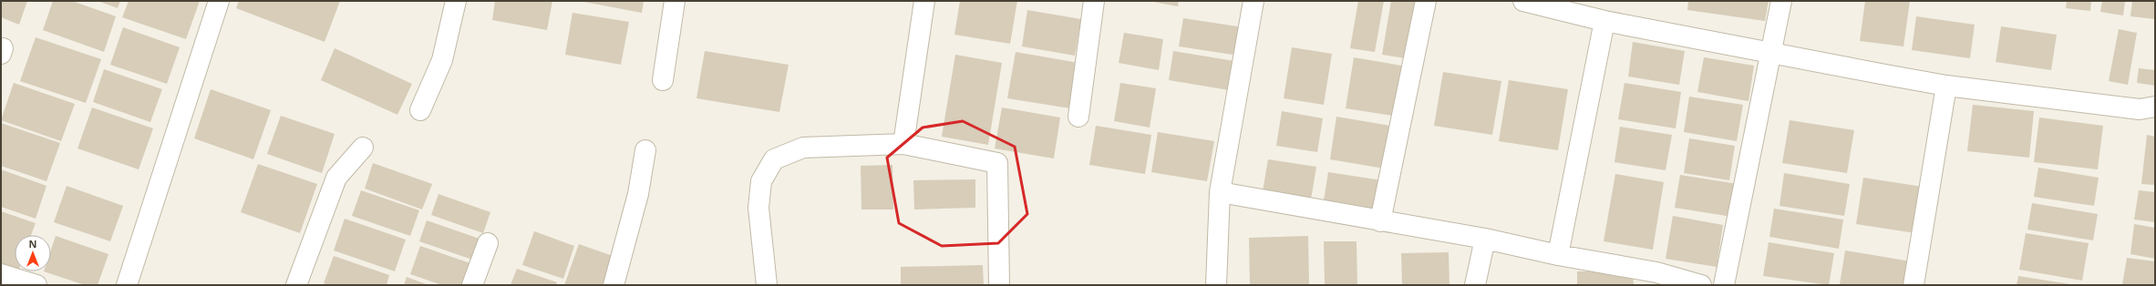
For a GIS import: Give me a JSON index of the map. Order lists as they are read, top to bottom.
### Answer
{
  "north": "top"
}
